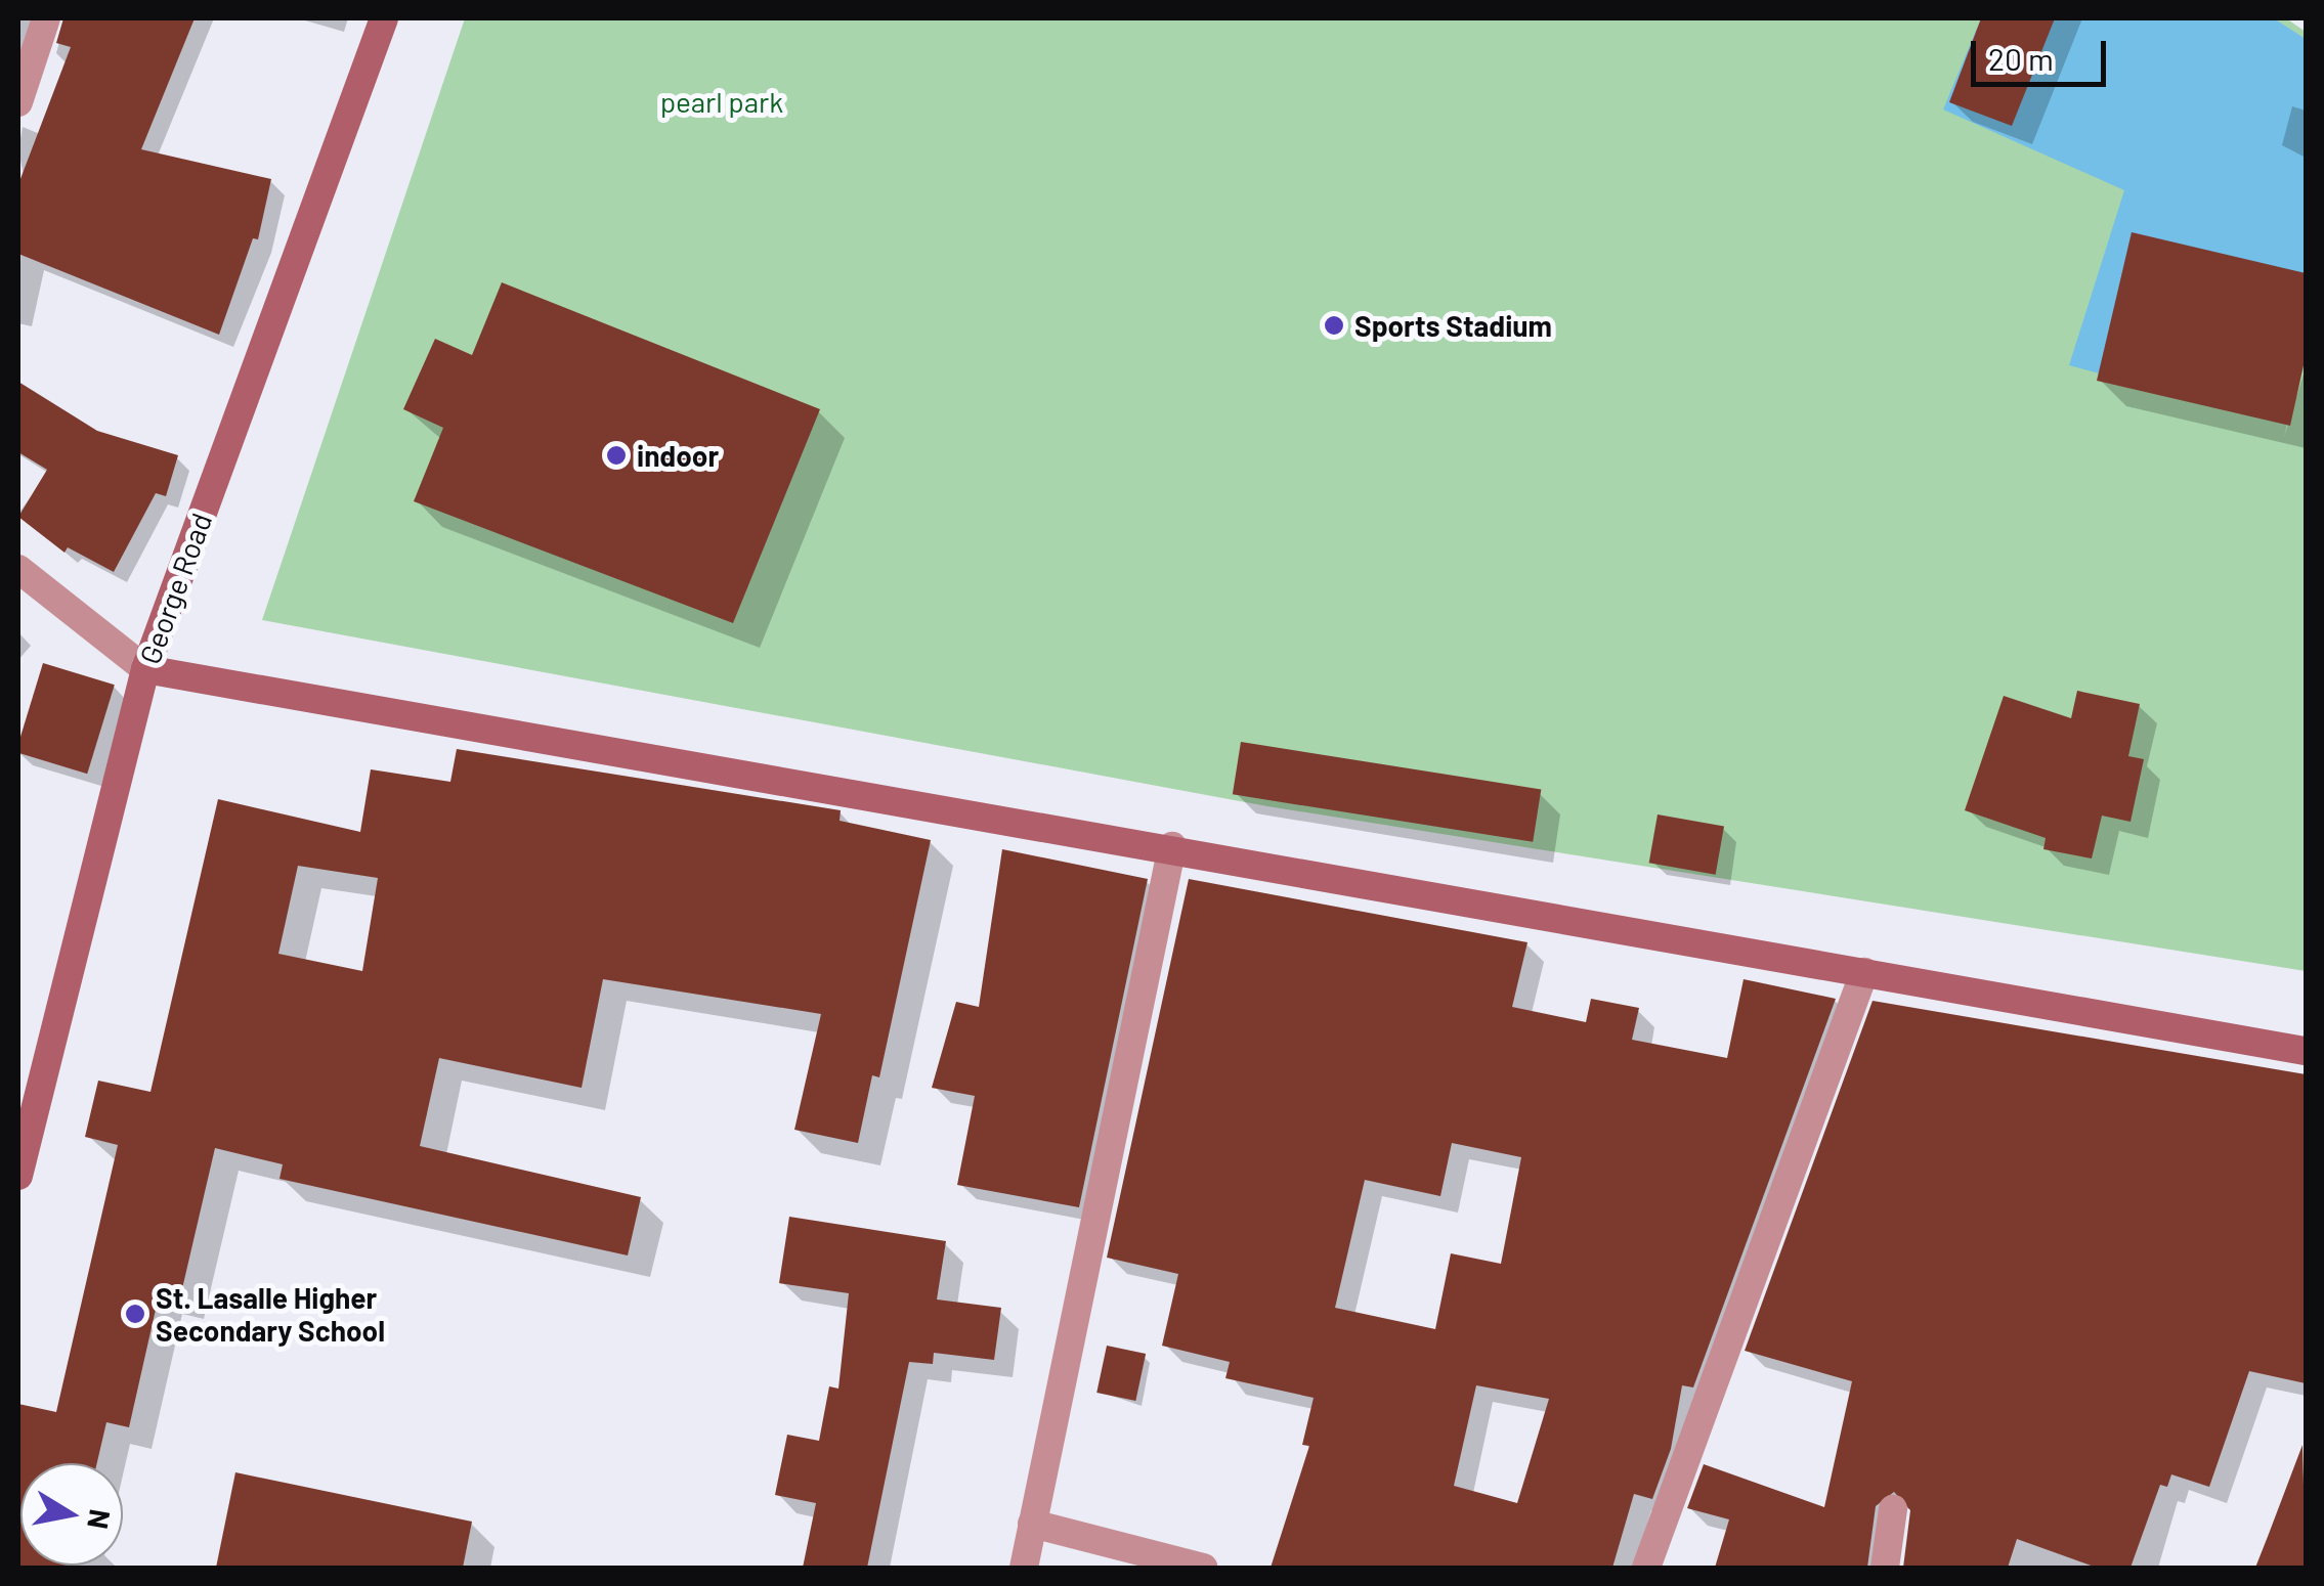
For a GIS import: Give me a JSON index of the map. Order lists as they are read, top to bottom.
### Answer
{
  "streets": {
    "main road": ["George Road"]
  },
  "parks": ["pearl park"],
  "places": ["Sports Stadium", "indoor", "St. Lasalle Higher Secondary School"],
  "scale_bar": "20 m",
  "north": "right"
}
